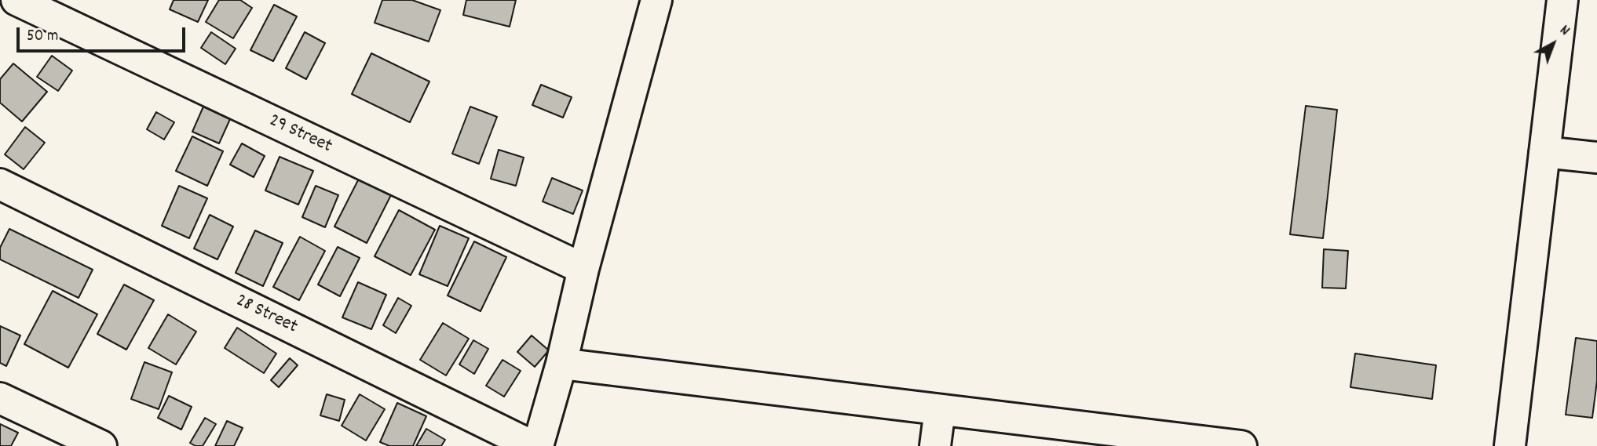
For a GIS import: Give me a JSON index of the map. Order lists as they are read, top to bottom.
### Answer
{
  "streets": {
    "street": ["29 Street", "28 Street"]
  },
  "scale_bar": "50 m",
  "north": "top right"
}
